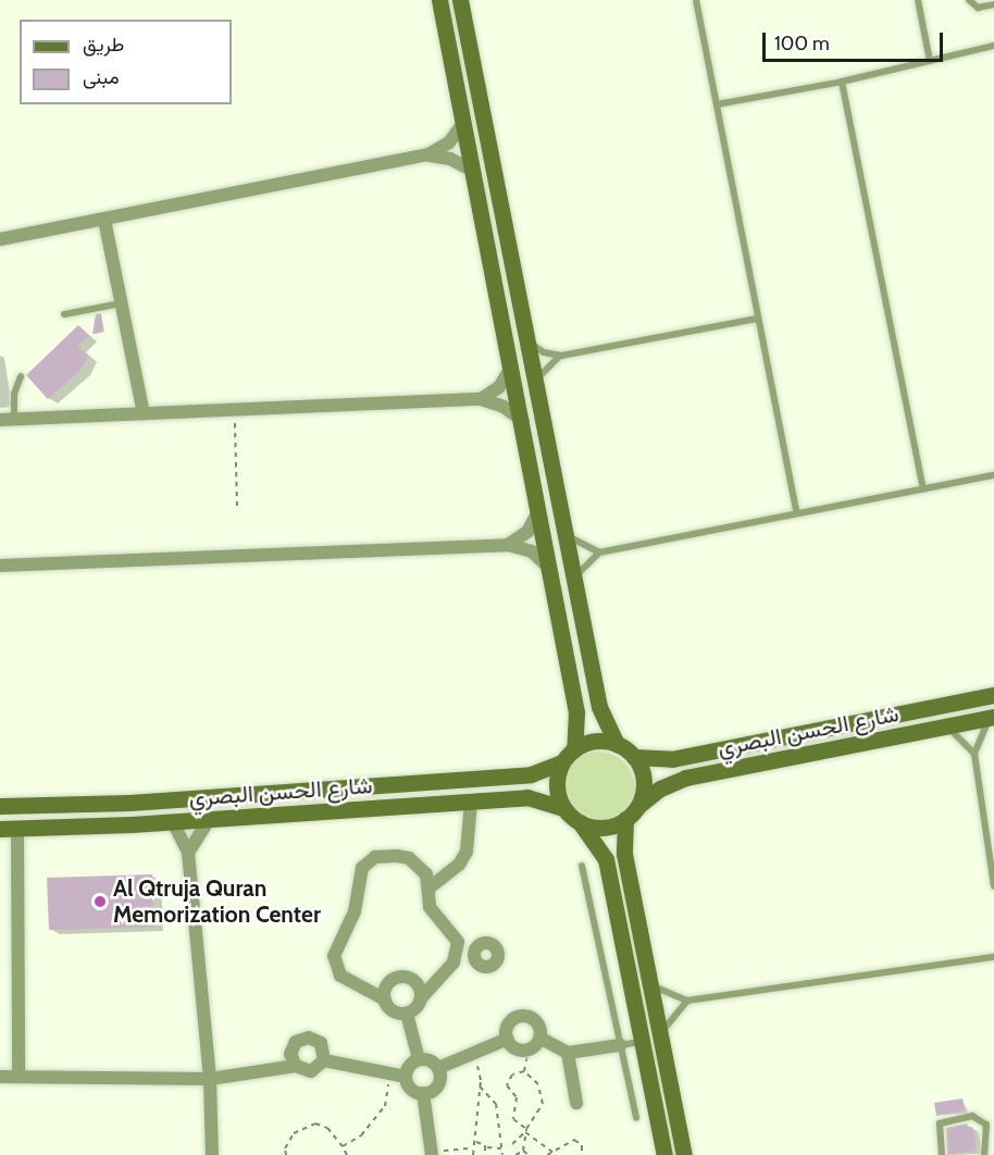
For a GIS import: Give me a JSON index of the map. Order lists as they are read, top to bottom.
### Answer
{
  "streets": {
    "street": ["شارع الحسن البصري"]
  },
  "places": ["Al Qtruja Quran Memorization Center"],
  "legend": ["طريق", "مبنى"],
  "scale_bar": "100 m"
}
